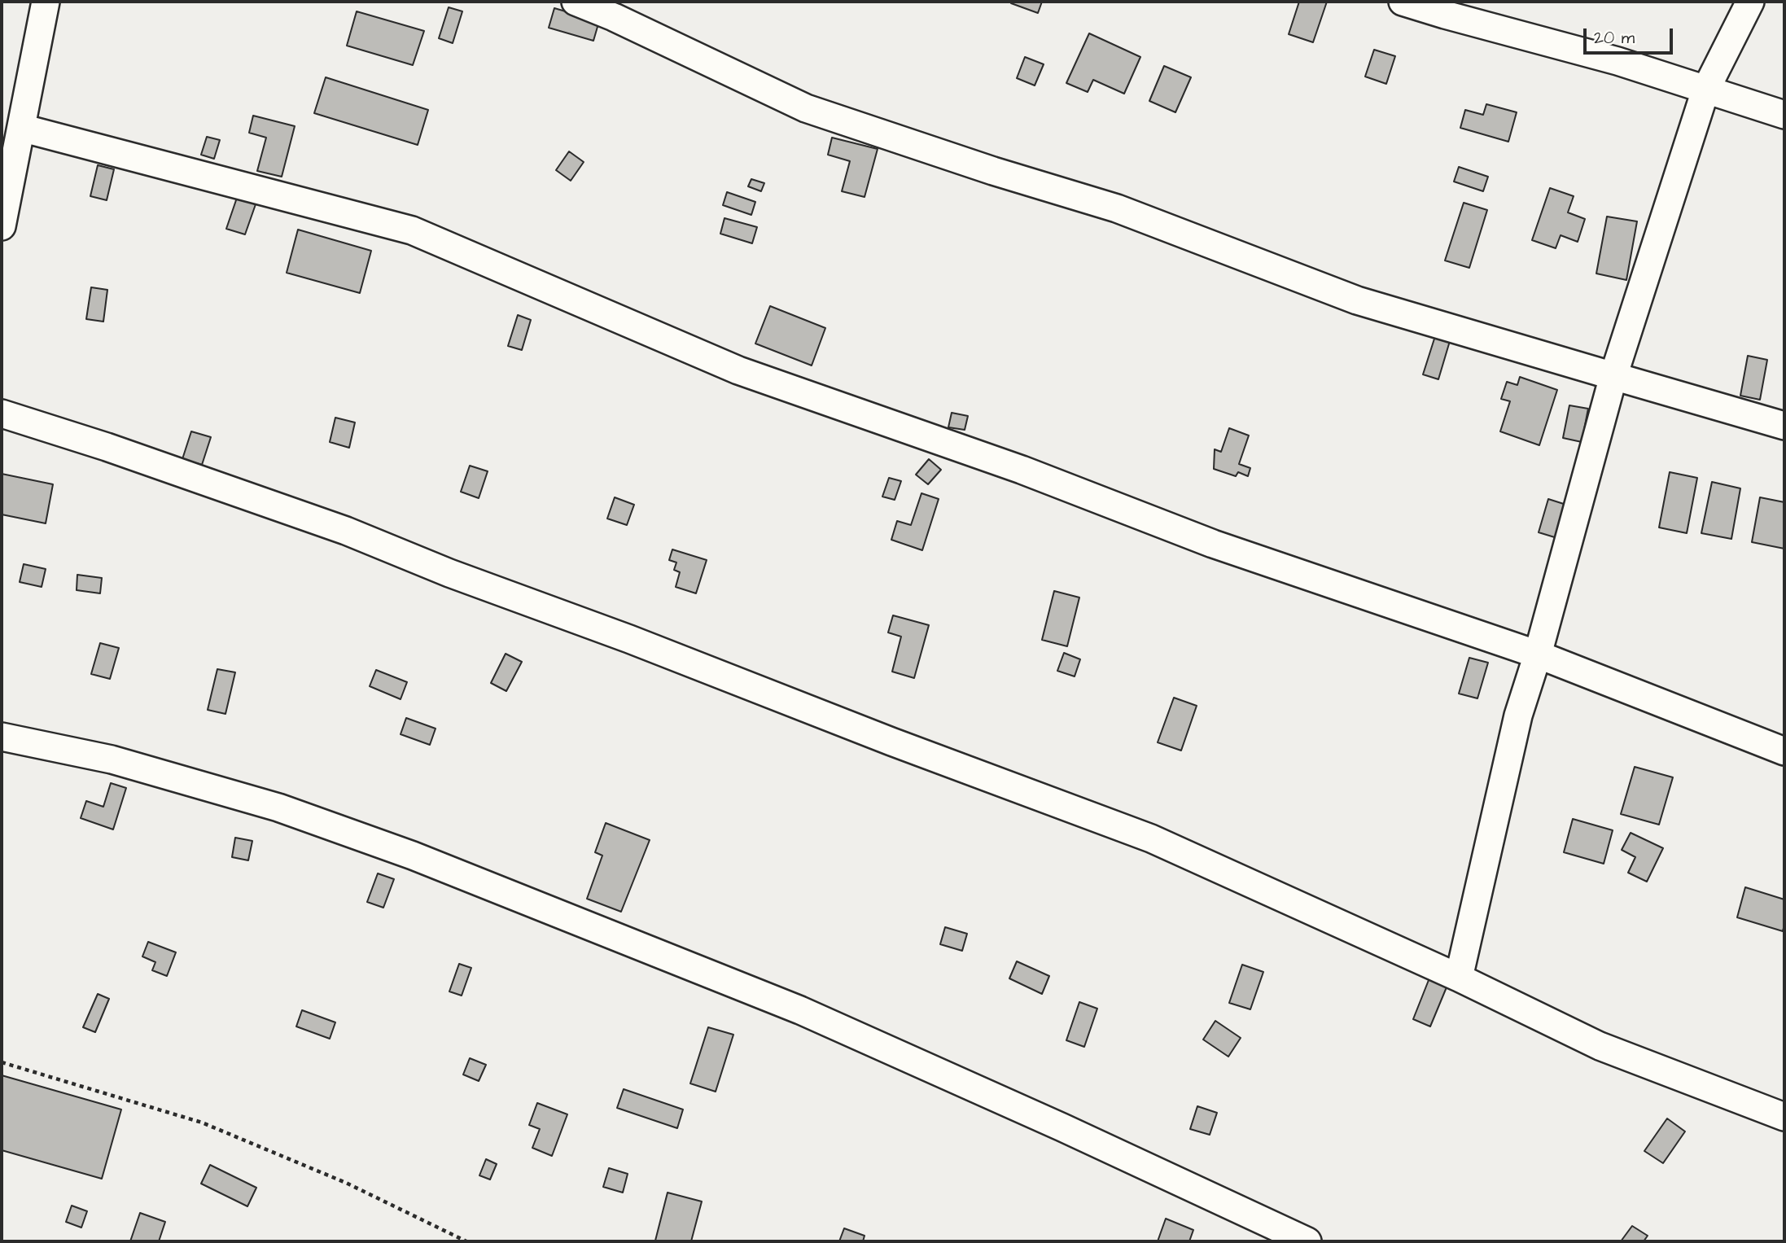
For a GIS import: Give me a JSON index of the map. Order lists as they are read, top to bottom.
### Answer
{
  "scale_bar": "20 m"
}
